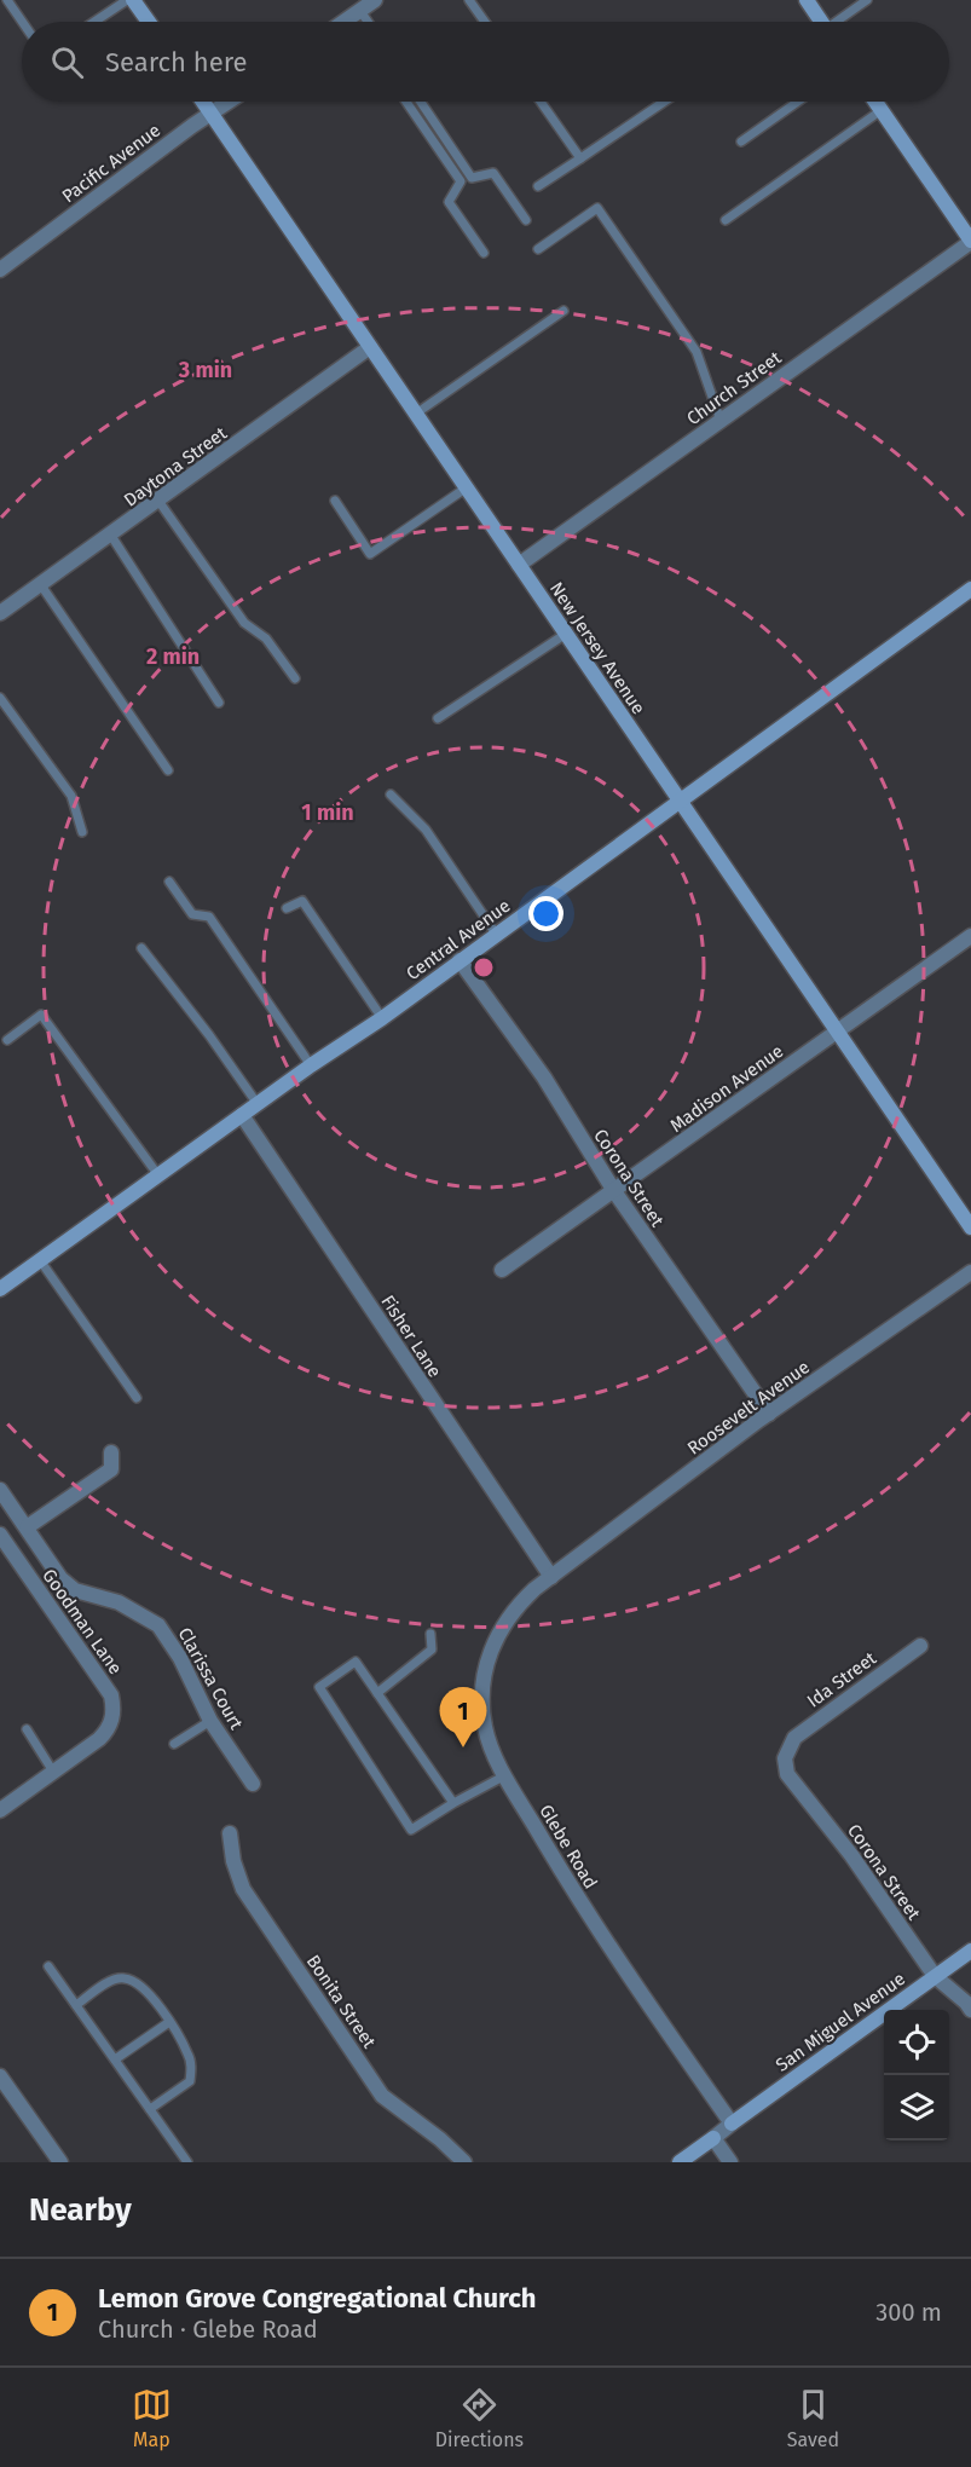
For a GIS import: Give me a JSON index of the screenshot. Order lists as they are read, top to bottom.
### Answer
{
  "streets": {
    "street": [
      "Pacific Avenue",
      "Church Street",
      "Daytona Street",
      "New Jersey Avenue",
      "Central Avenue",
      "Madison Avenue",
      "Corona Street",
      "Fisher Lane",
      "Roosevelt Avenue",
      "Goodman Lane",
      "Clarissa Court",
      "Ida Street",
      "Glebe Road",
      "Bonita Street",
      "San Miguel Avenue"
    ]
  },
  "crossings": [
    ["Pacific Avenue", "New Jersey Avenue"],
    ["Church Street", "New Jersey Avenue"],
    ["Daytona Street", "New Jersey Avenue"],
    ["New Jersey Avenue", "Central Avenue"],
    ["New Jersey Avenue", "Madison Avenue"],
    ["Central Avenue", "Corona Street"],
    ["Central Avenue", "Fisher Lane"],
    ["Madison Avenue", "Corona Street"],
    ["Corona Street", "Roosevelt Avenue"],
    ["Corona Street", "Ida Street"],
    ["Corona Street", "San Miguel Avenue"],
    ["Fisher Lane", "Roosevelt Avenue"],
    ["Fisher Lane", "Glebe Road"],
    ["Roosevelt Avenue", "Glebe Road"],
    ["Glebe Road", "San Miguel Avenue"]
  ],
  "page": {
    "search": "Search here",
    "pins": "1",
    "heading": "Nearby",
    "list": [
      {
        "mark": "1",
        "name": "Lemon Grove Congregational Church",
        "note": "Church · Glebe Road",
        "value": "300 m"
      }
    ],
    "nav": ["Map", "Directions", "Saved"]
  },
  "rings": ["3 min", "2 min", "1 min"]
}
